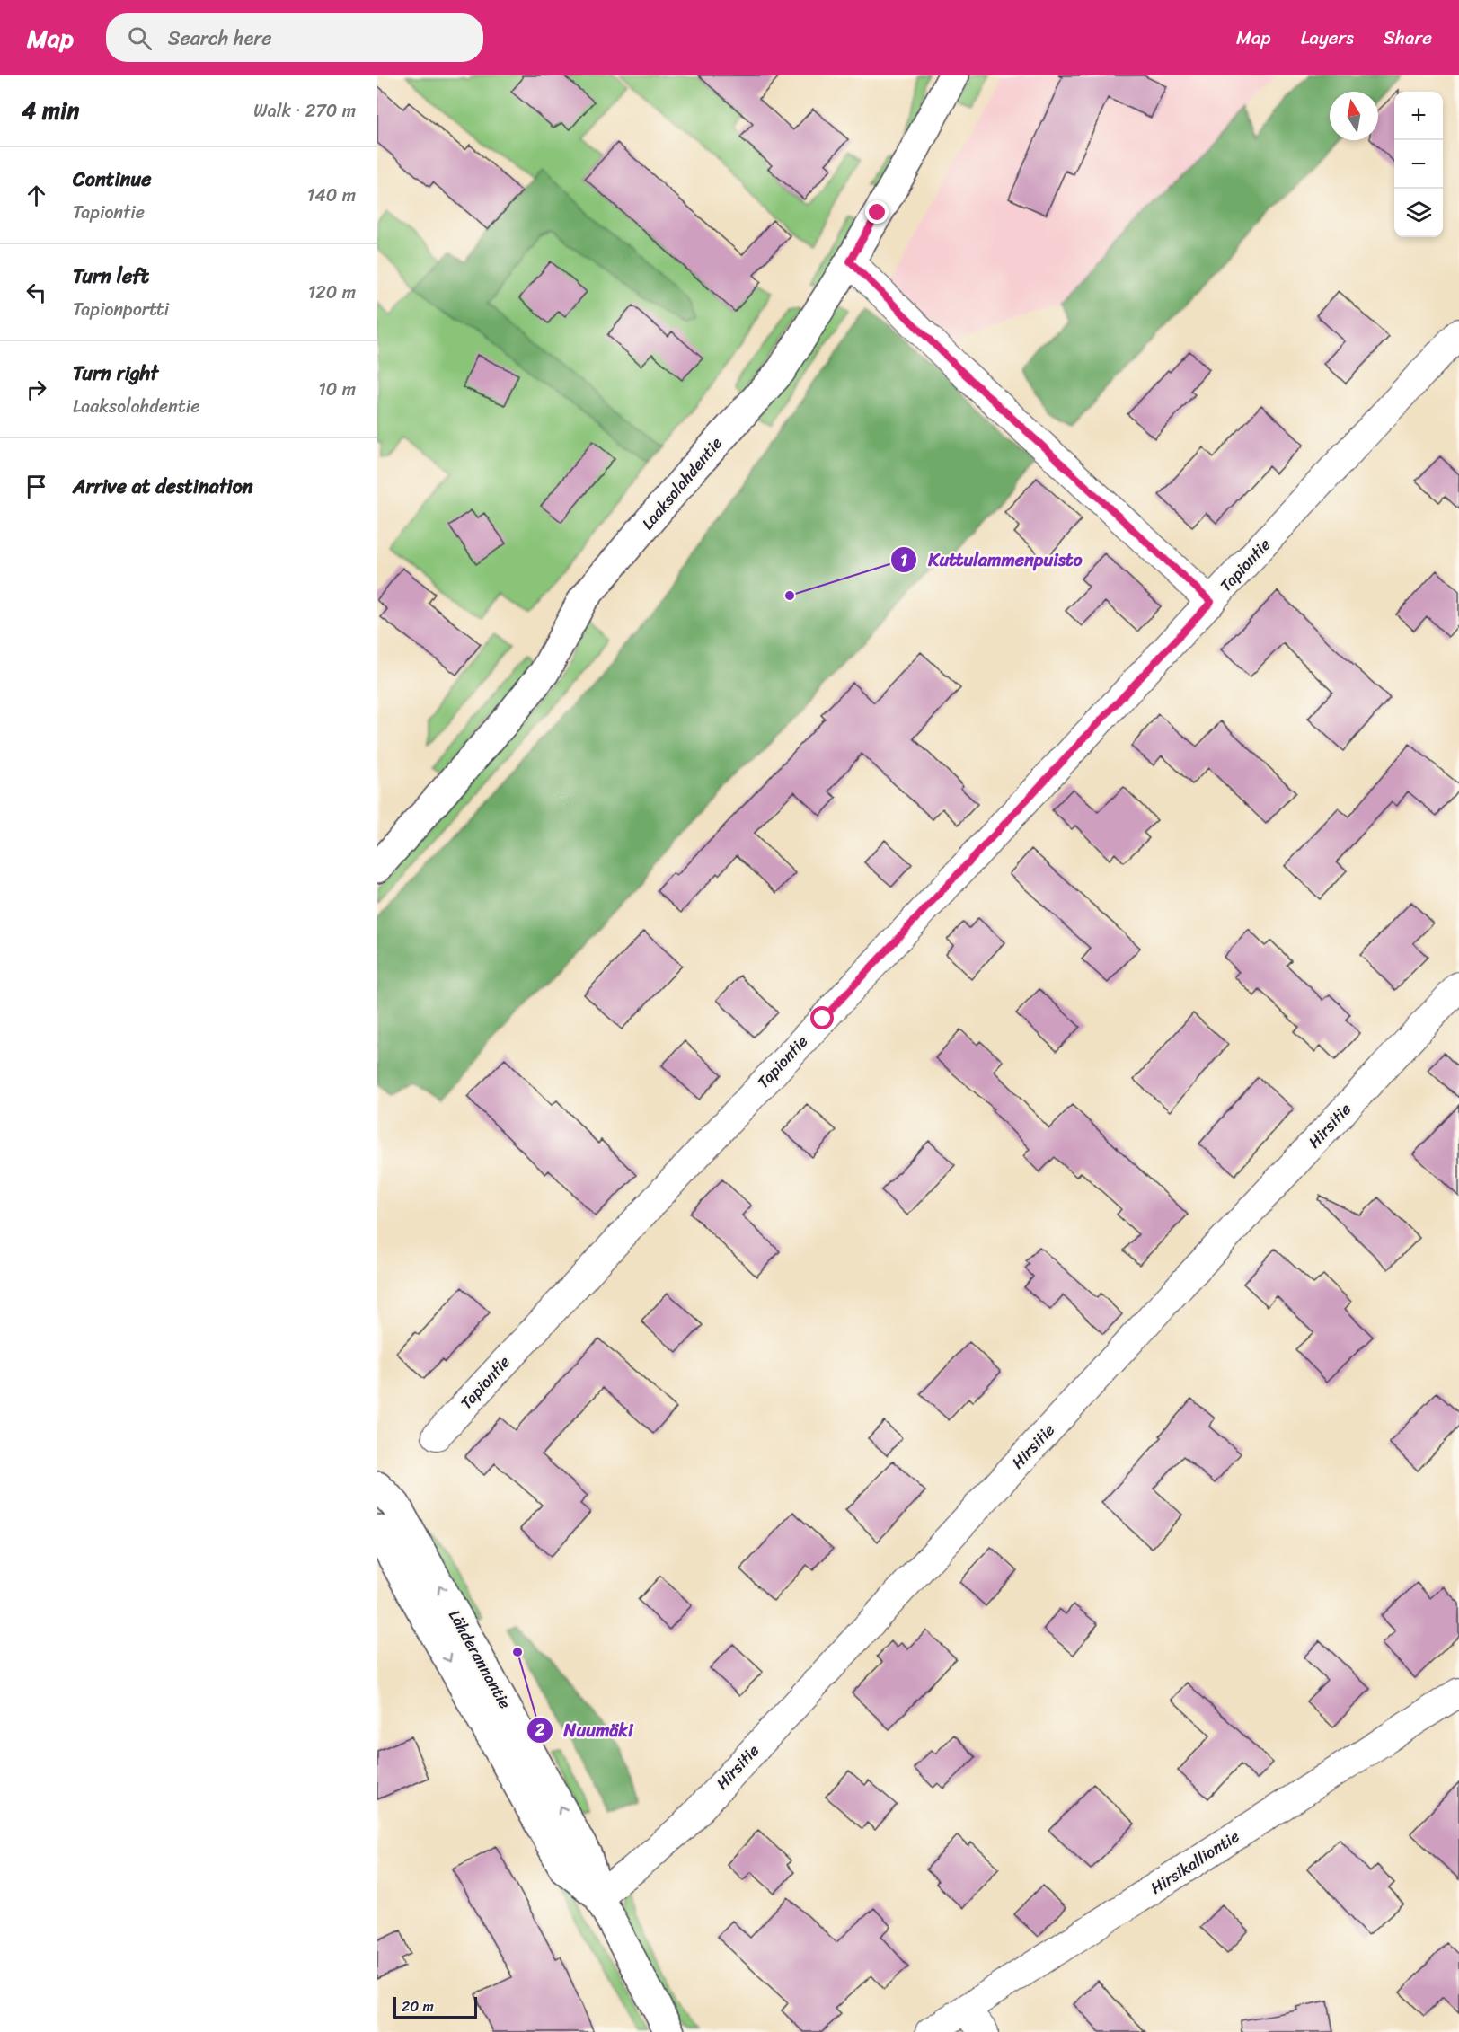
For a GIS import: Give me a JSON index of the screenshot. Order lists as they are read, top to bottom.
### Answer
{
  "streets": {
    "main road": ["Laaksolahdentie", "Lähderannantie"],
    "street": ["Tapiontie", "Hirsitie", "Hirsikalliontie"]
  },
  "crossings": [
    ["Hirsitie", "Lähderannantie"]
  ],
  "places": ["Kuttulammenpuisto", "Nuumäki"],
  "scale_bar": "20 m",
  "north": "top",
  "page": {
    "header": "Map",
    "search": "Search here",
    "nav": ["Map", "Layers", "Share"],
    "heading": ["4 min", "Walk · 270 m"],
    "map_buttons": ["+", "−"],
    "list": [
      ["Continue", "Tapiontie", "140 m"],
      ["Turn left", "Tapionportti", "120 m"],
      ["Turn right", "Laaksolahdentie", "10 m"],
      "Arrive at destination"
    ],
    "scale": "20 m"
  }
}
